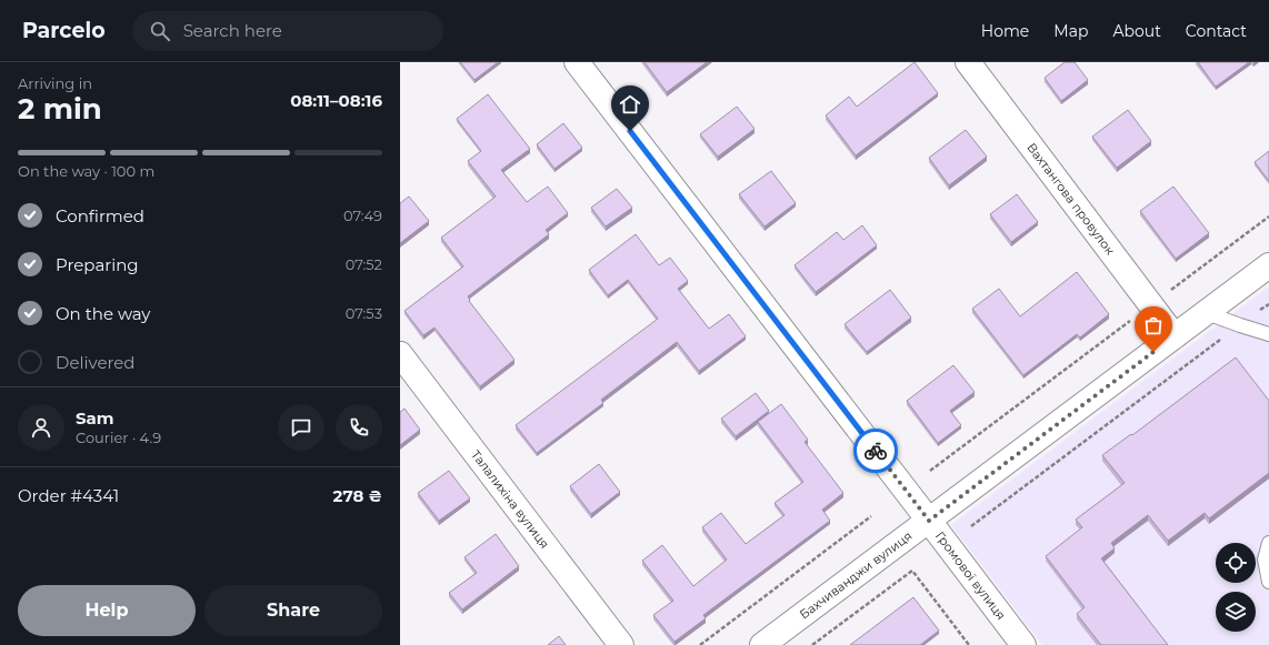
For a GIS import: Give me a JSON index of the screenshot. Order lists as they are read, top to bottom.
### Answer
{
  "streets": {
    "street": [
      "Вахтангова провулок",
      "Талалихіна вулиця",
      "Бахчиванджи вулиця",
      "Громової вулиця"
    ]
  },
  "crossings": [
    ["Вахтангова провулок", "Бахчиванджи вулиця"],
    ["Бахчиванджи вулиця", "Громової вулиця"]
  ],
  "page": {
    "header": "Parcelo",
    "search": "Search here",
    "nav": [
      "Home",
      "Map",
      "About",
      "Contact"
    ],
    "heading": ["2 min", "Arriving in", "08:11–08:16"],
    "panel": [
      "Sam",
      "Courier · 4.9",
      "Order #4341",
      "278 ₴"
    ],
    "bar": "On the way · 100 m",
    "list": [
      ["Confirmed", "07:49"],
      ["Preparing", "07:52"],
      ["On the way", "07:53"],
      "Delivered"
    ],
    "buttons": ["Help", "Share"]
  }
}
